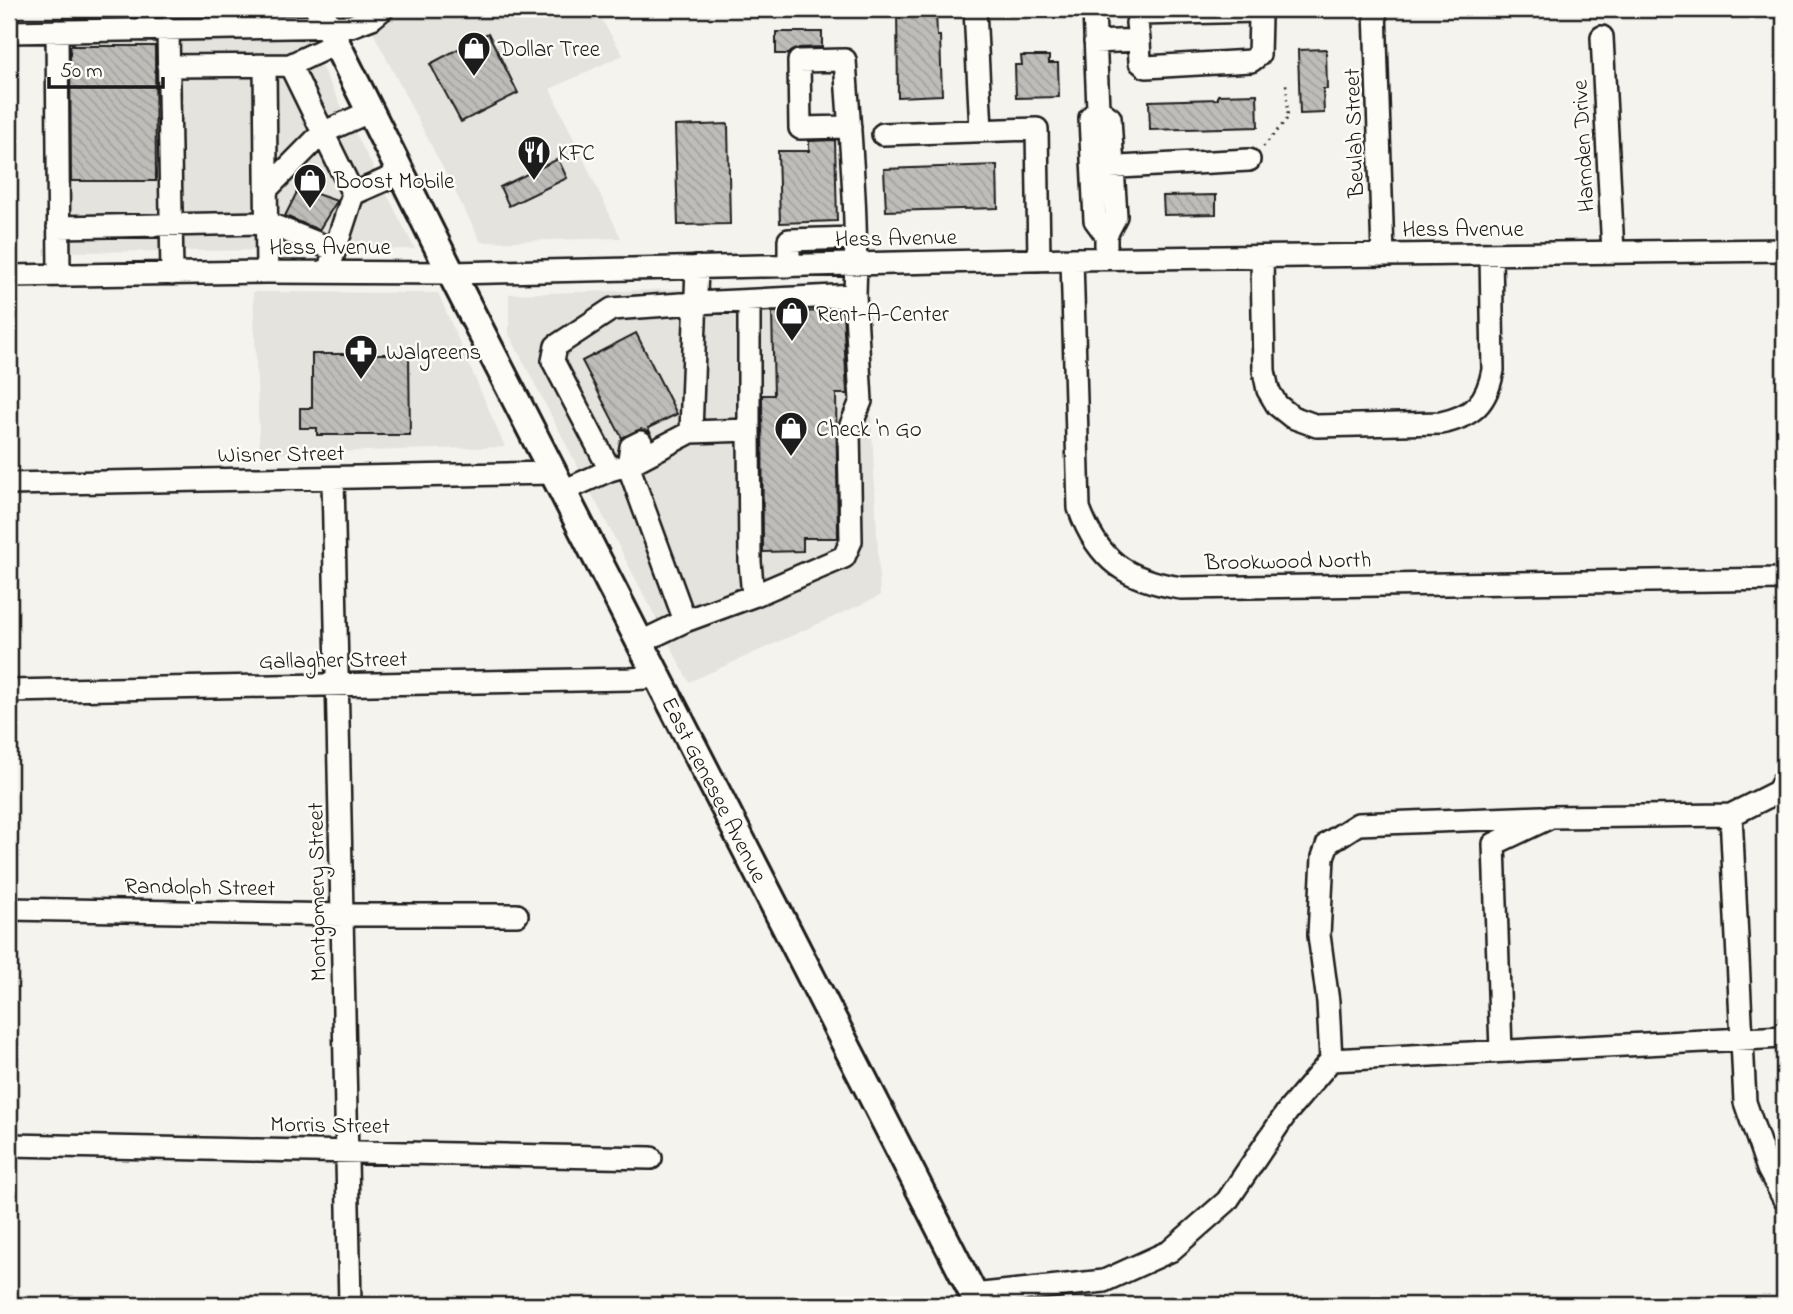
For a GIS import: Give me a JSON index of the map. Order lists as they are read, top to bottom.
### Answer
{
  "streets": {
    "main road": ["East Genesee Avenue"],
    "street": [
      "Beulah Street",
      "Harnden Drive",
      "Hess Avenue",
      "Wisner Street",
      "Brookwood North",
      "Gallagher Street",
      "Randolph Street",
      "Montgomery Street",
      "Morris Street"
    ]
  },
  "crossings": [
    ["Beulah Street", "Hess Avenue"],
    ["Harnden Drive", "Hess Avenue"],
    ["Hess Avenue", "Brookwood North"],
    ["Hess Avenue", "East Genesee Avenue"],
    ["Wisner Street", "East Genesee Avenue"],
    ["Wisner Street", "Montgomery Street"],
    ["Gallagher Street", "East Genesee Avenue"],
    ["Gallagher Street", "Montgomery Street"],
    ["Randolph Street", "Montgomery Street"],
    ["Montgomery Street", "Morris Street"]
  ],
  "places": {
    "shop": [
      "Dollar Tree",
      "Boost Mobile",
      "Rent-A-Center",
      "Check 'n Go"
    ],
    "restaurant": ["KFC"],
    "pharmacy": ["Walgreens"]
  },
  "scale_bar": "50 m"
}
